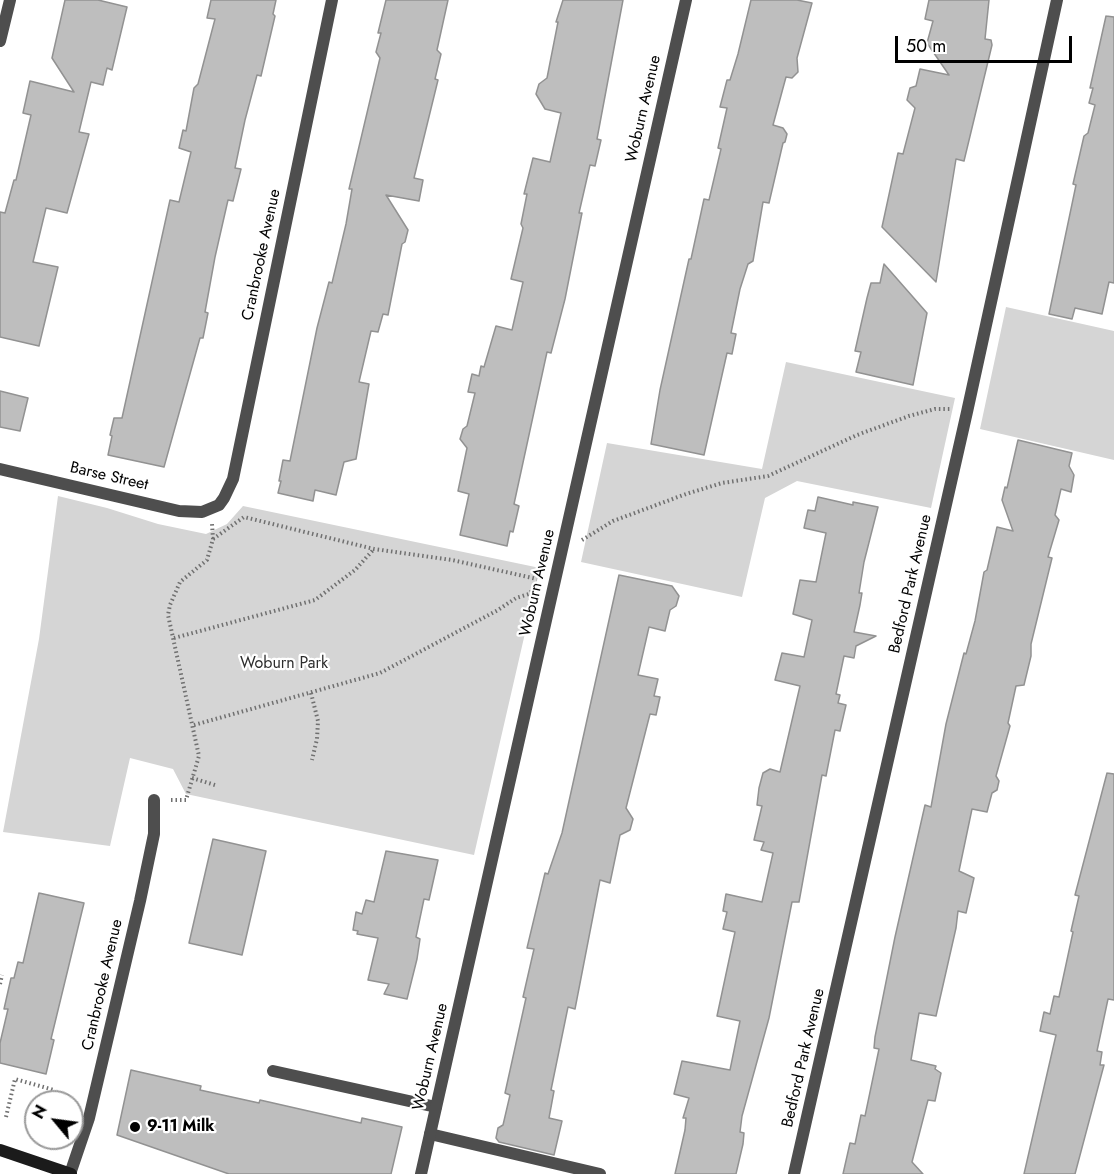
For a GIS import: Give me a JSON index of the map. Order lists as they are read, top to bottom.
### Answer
{
  "streets": {
    "street": [
      "Woburn Avenue",
      "Cranbrooke Avenue",
      "Barse Street",
      "Bedford Park Avenue"
    ]
  },
  "crossings": [
    ["Cranbrooke Avenue", "Barse Street"]
  ],
  "parks": ["Woburn Park"],
  "places": ["9-11 Milk"],
  "scale_bar": "50 m",
  "north": "top left"
}
